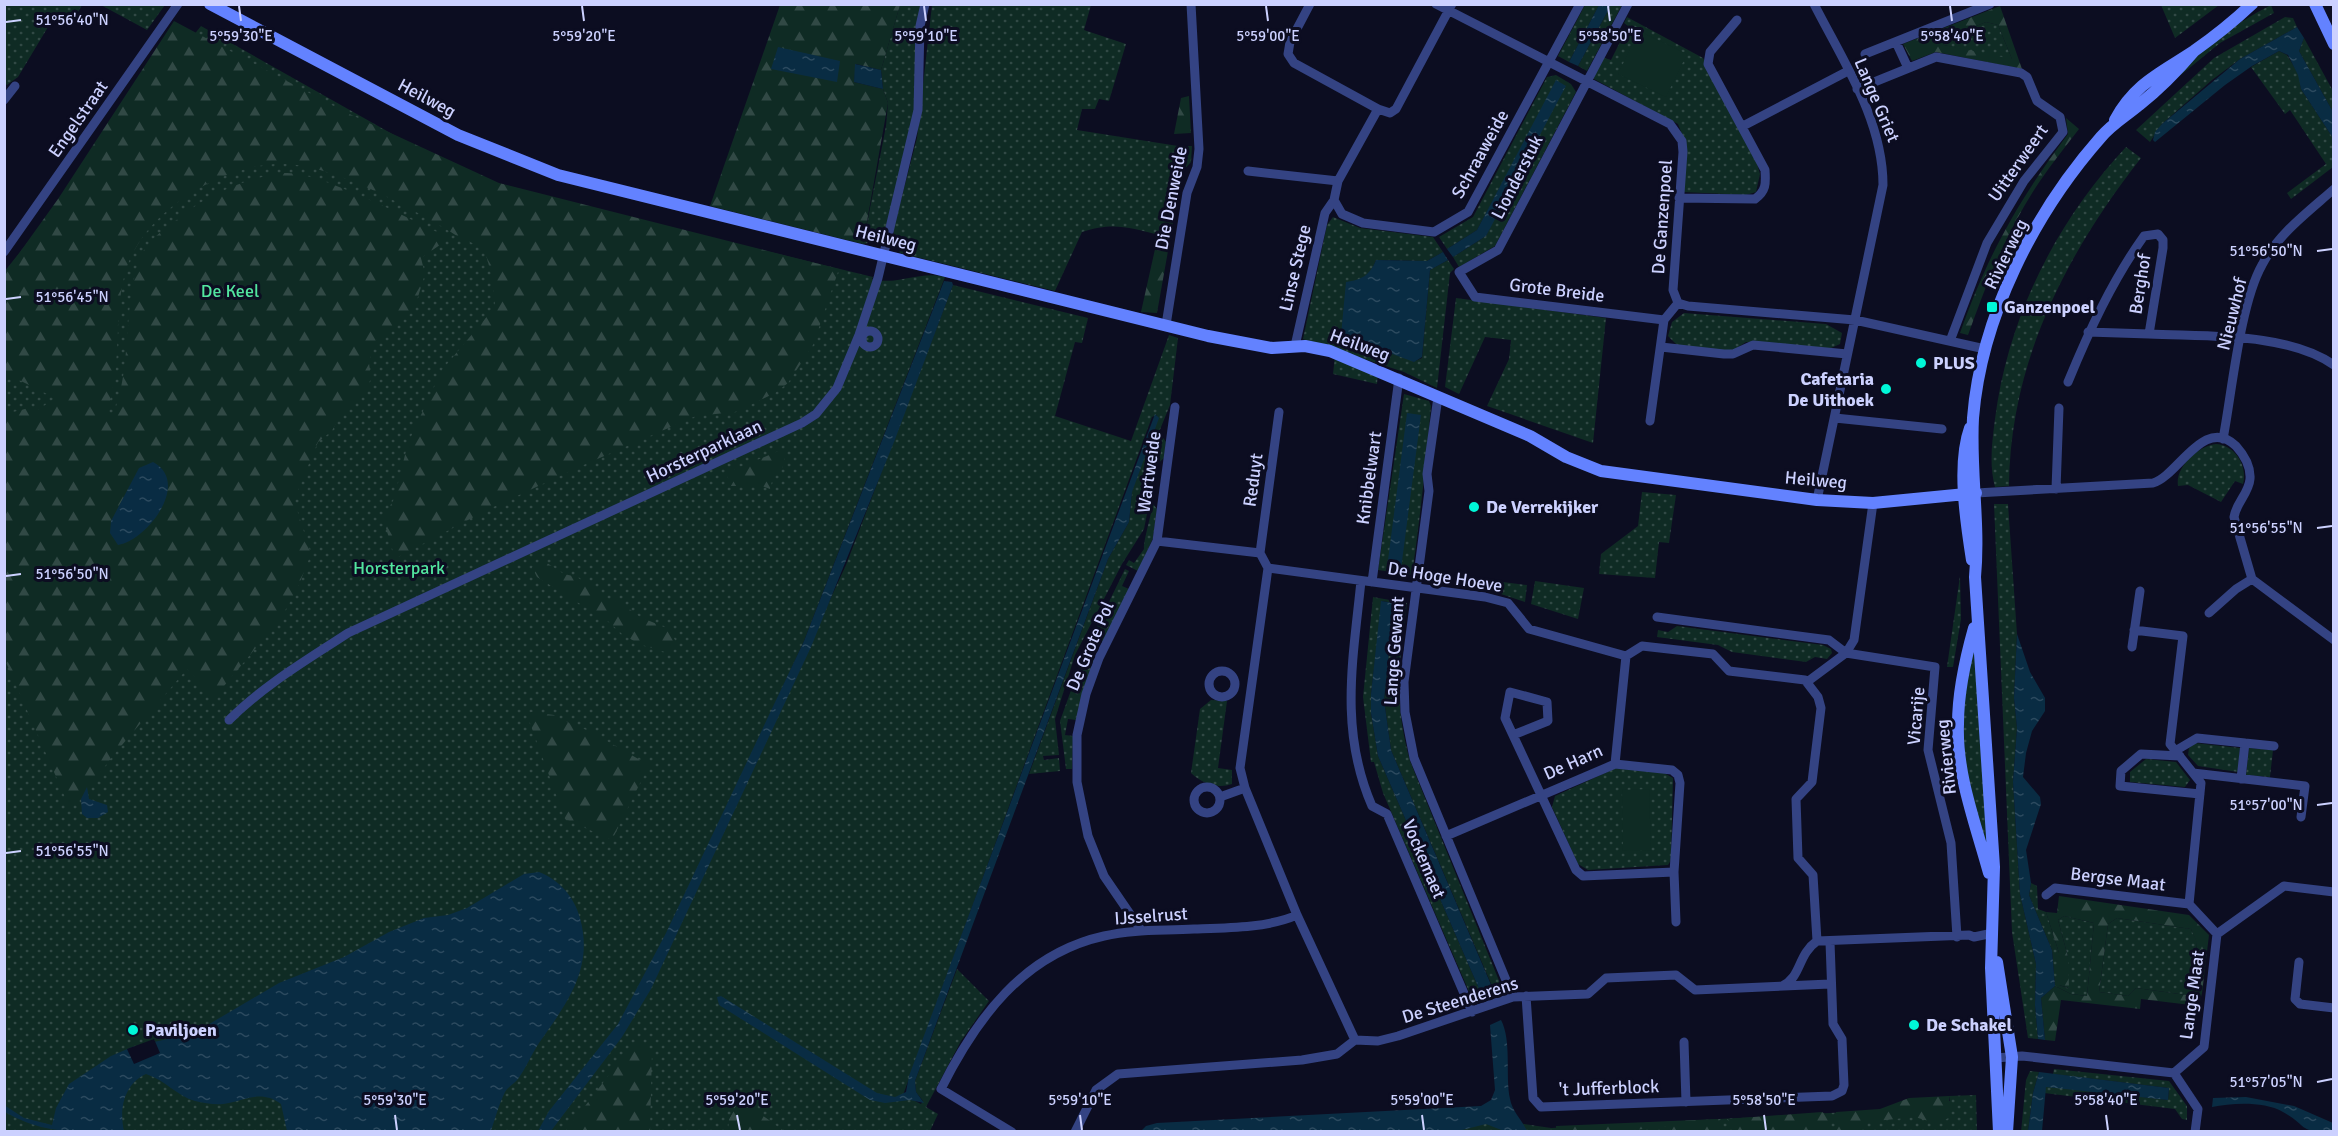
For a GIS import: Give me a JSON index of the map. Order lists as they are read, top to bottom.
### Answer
{
  "streets": {
    "street": [
      "Heilweg",
      "Lange Griet",
      "Engelstraat",
      "Schraaweide",
      "Uitterweert",
      "Lionderstuk",
      "Die Denweide",
      "De Ganzenpoel",
      "Rivierweg",
      "Linse Stege",
      "Berghof",
      "Grote Breide",
      "Nieuwhof",
      "Horsterparklaan",
      "Wartweide",
      "Knibbelwart",
      "Reduyt",
      "De Hoge Hoeve",
      "De Grote Pol",
      "Lange Gewant",
      "Vicarije",
      "De Harn",
      "Vockemaet",
      "Bergse Maat",
      "IJsselrust",
      "Lange Maat",
      "De Steenderens",
      "'t Jufferblock"
    ]
  },
  "crossings": [
    ["Heilweg", "Lange Griet"],
    ["Heilweg", "Die Denweide"],
    ["Heilweg", "Rivierweg"],
    ["Heilweg", "Linse Stege"],
    ["Heilweg", "Nieuwhof"],
    ["Heilweg", "Horsterparklaan"],
    ["Heilweg", "Knibbelwart"],
    ["Heilweg", "Lange Gewant"],
    ["Lange Griet", "Uitterweert"],
    ["Schraaweide", "De Ganzenpoel"],
    ["Schraaweide", "Linse Stege"],
    ["Lionderstuk", "De Ganzenpoel"],
    ["Lionderstuk", "Grote Breide"],
    ["Wartweide", "De Grote Pol"],
    ["Knibbelwart", "De Hoge Hoeve"],
    ["De Hoge Hoeve", "Lange Gewant"],
    ["De Hoge Hoeve", "De Harn"],
    ["De Hoge Hoeve", "Vockemaet"],
    ["De Grote Pol", "IJsselrust"],
    ["Lange Gewant", "De Harn"],
    ["Lange Gewant", "De Steenderens"],
    ["Vockemaet", "De Steenderens"],
    ["Bergse Maat", "Lange Maat"],
    ["De Steenderens", "'t Jufferblock"]
  ],
  "parks": ["De Keel", "Horsterpark"],
  "places": {
    "transit": ["Ganzenpoel"],
    "other": [
      "PLUS",
      "Cafetaria De Uithoek",
      "De Verrekijker",
      "De Schakel",
      "Paviljoen"
    ]
  },
  "coordinates": [
    "51°56'40\"N",
    "5°59'30\"E",
    "5°59'20\"E",
    "5°59'10\"E",
    "5°59'00\"E",
    "5°58'50\"E",
    "5°58'40\"E",
    "51°56'50\"N",
    "51°56'45\"N",
    "51°56'55\"N",
    "51°57'00\"N",
    "51°57'05\"N"
  ]
}
